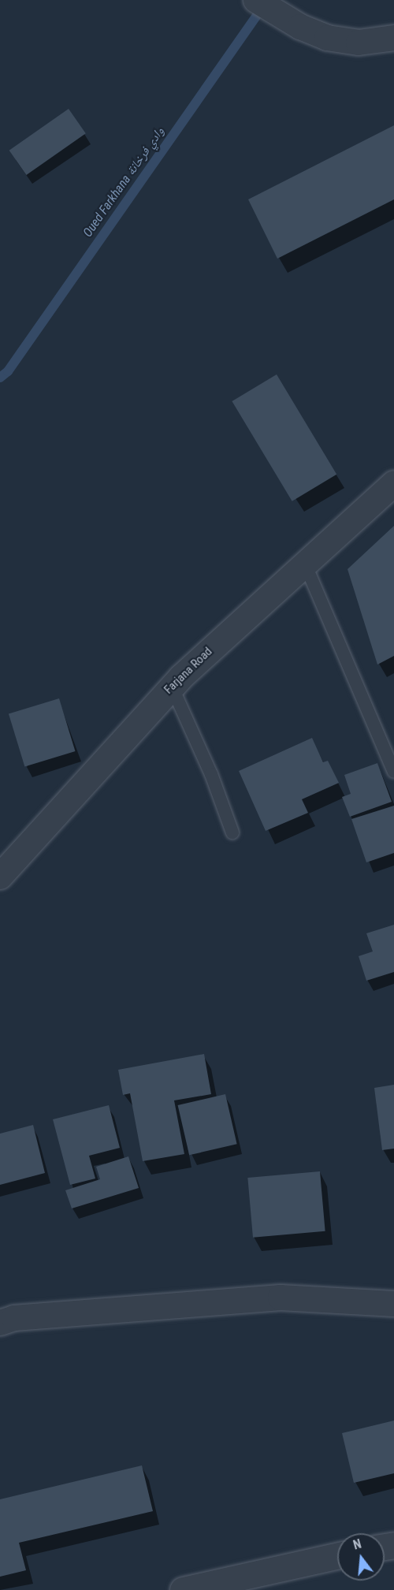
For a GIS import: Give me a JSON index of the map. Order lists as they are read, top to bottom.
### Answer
{
  "streets": {
    "street": ["Farjana Road"]
  },
  "water": ["Oued Farkhana وادي فرخانة"],
  "north": "top"
}
